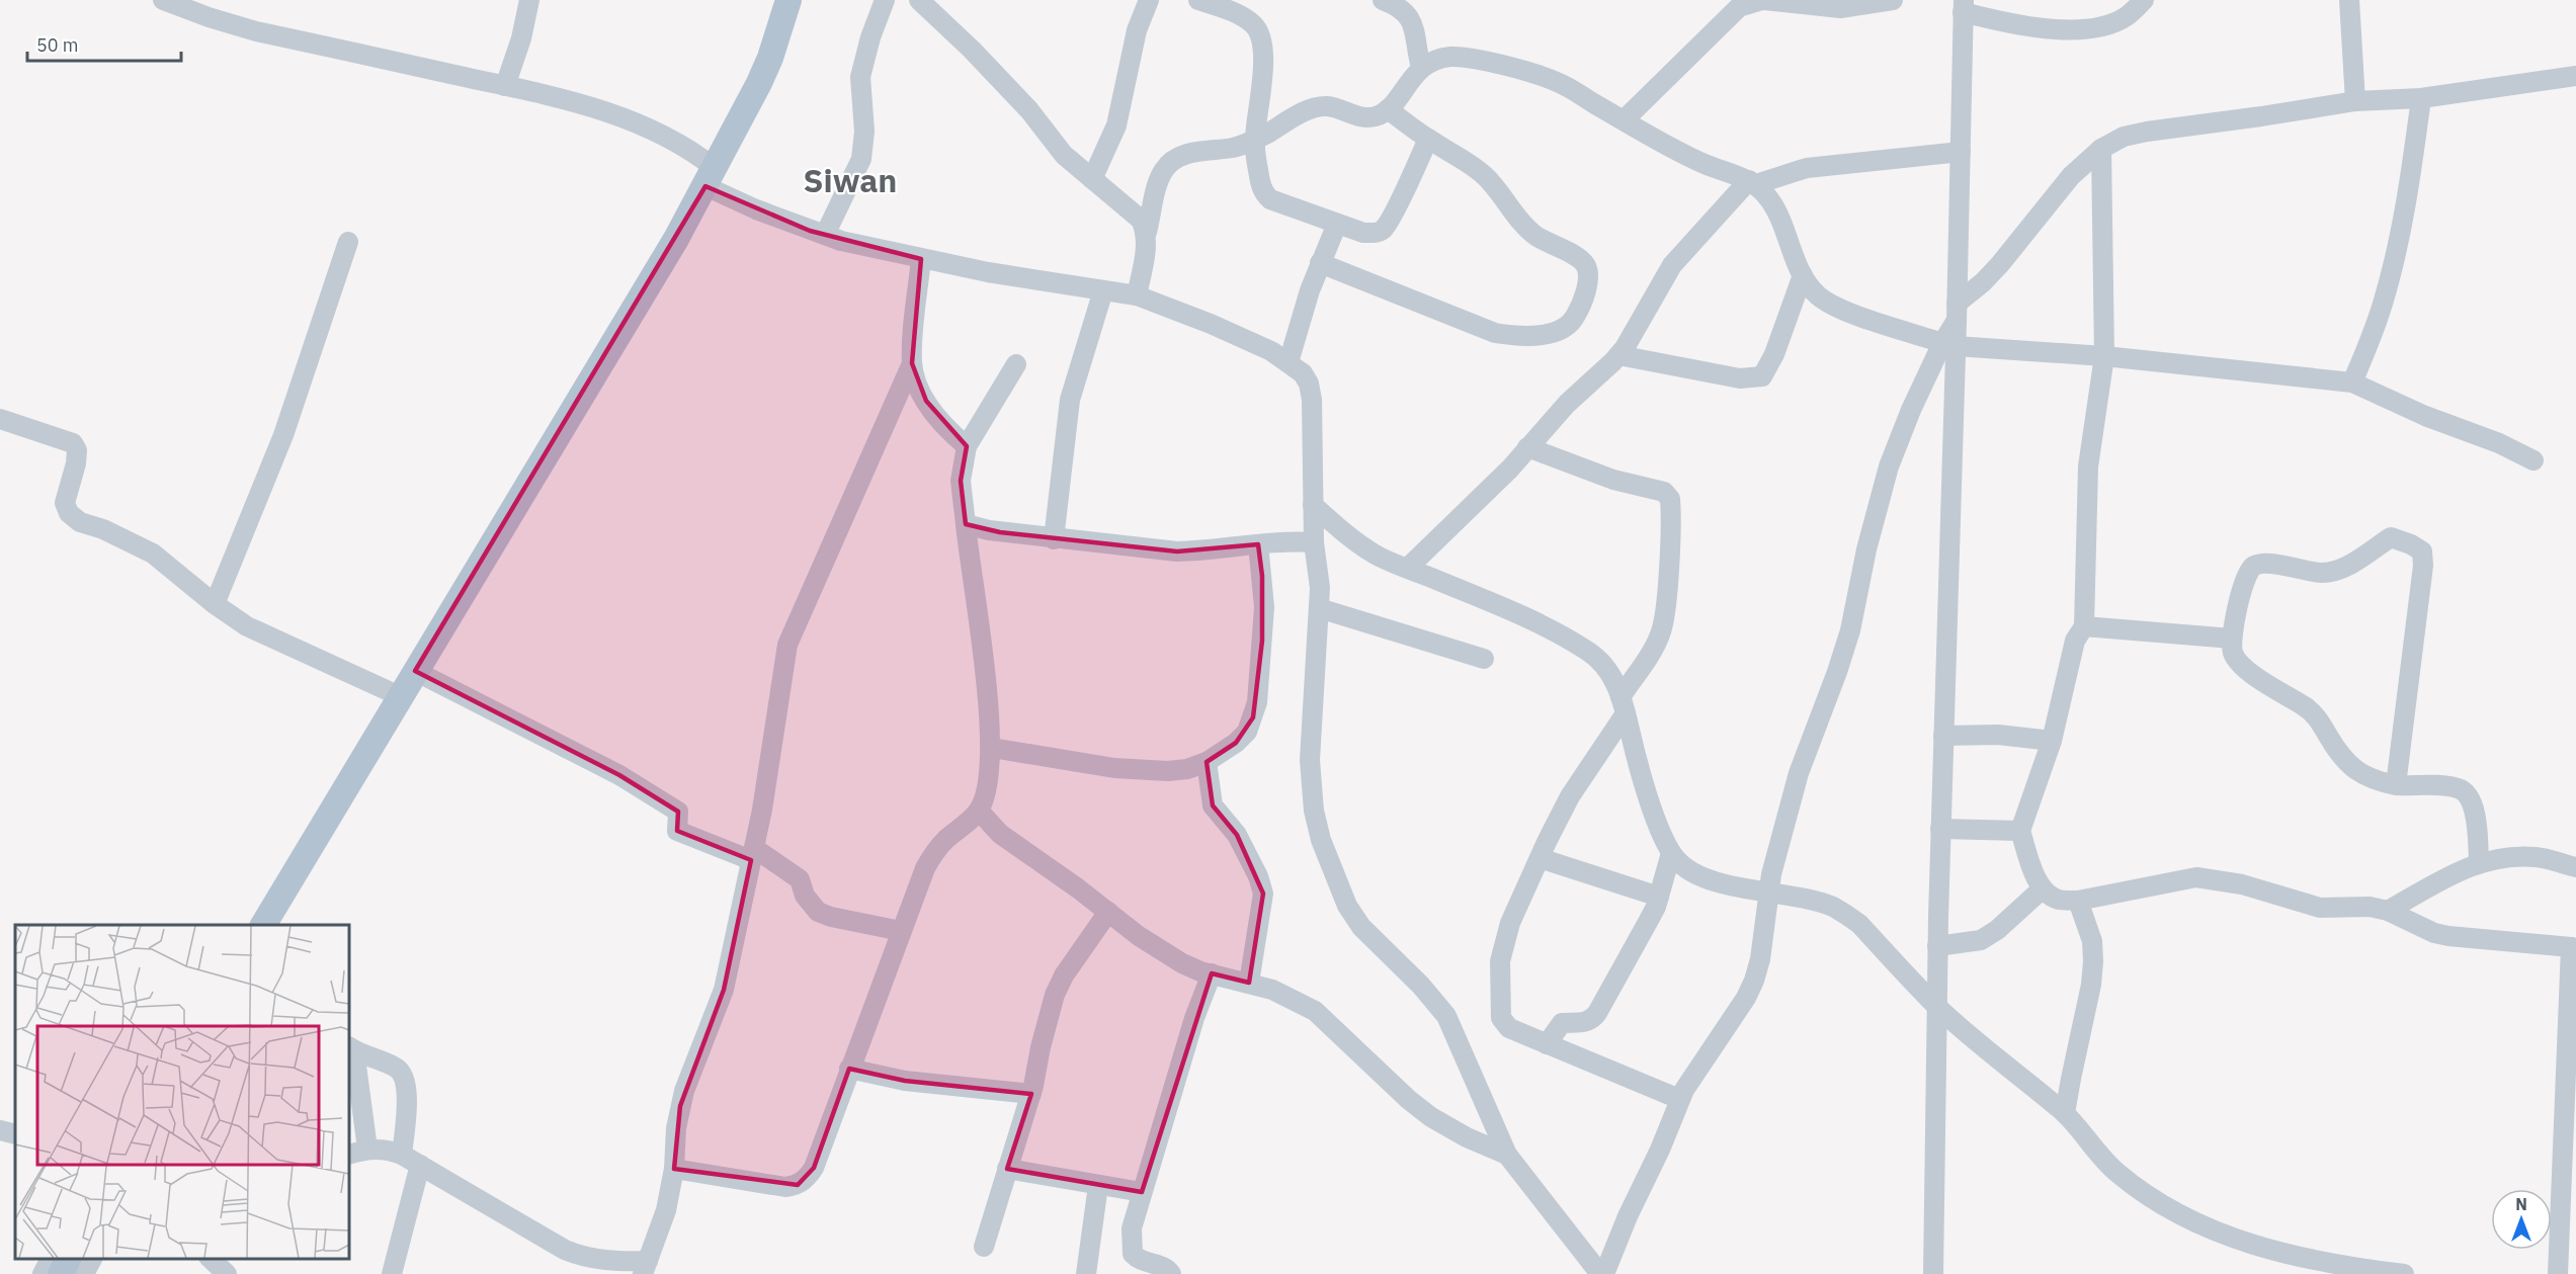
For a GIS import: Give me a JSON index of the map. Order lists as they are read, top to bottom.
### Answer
{
  "districts": ["Siwan"],
  "scale_bar": "50 m",
  "north": "top"
}
